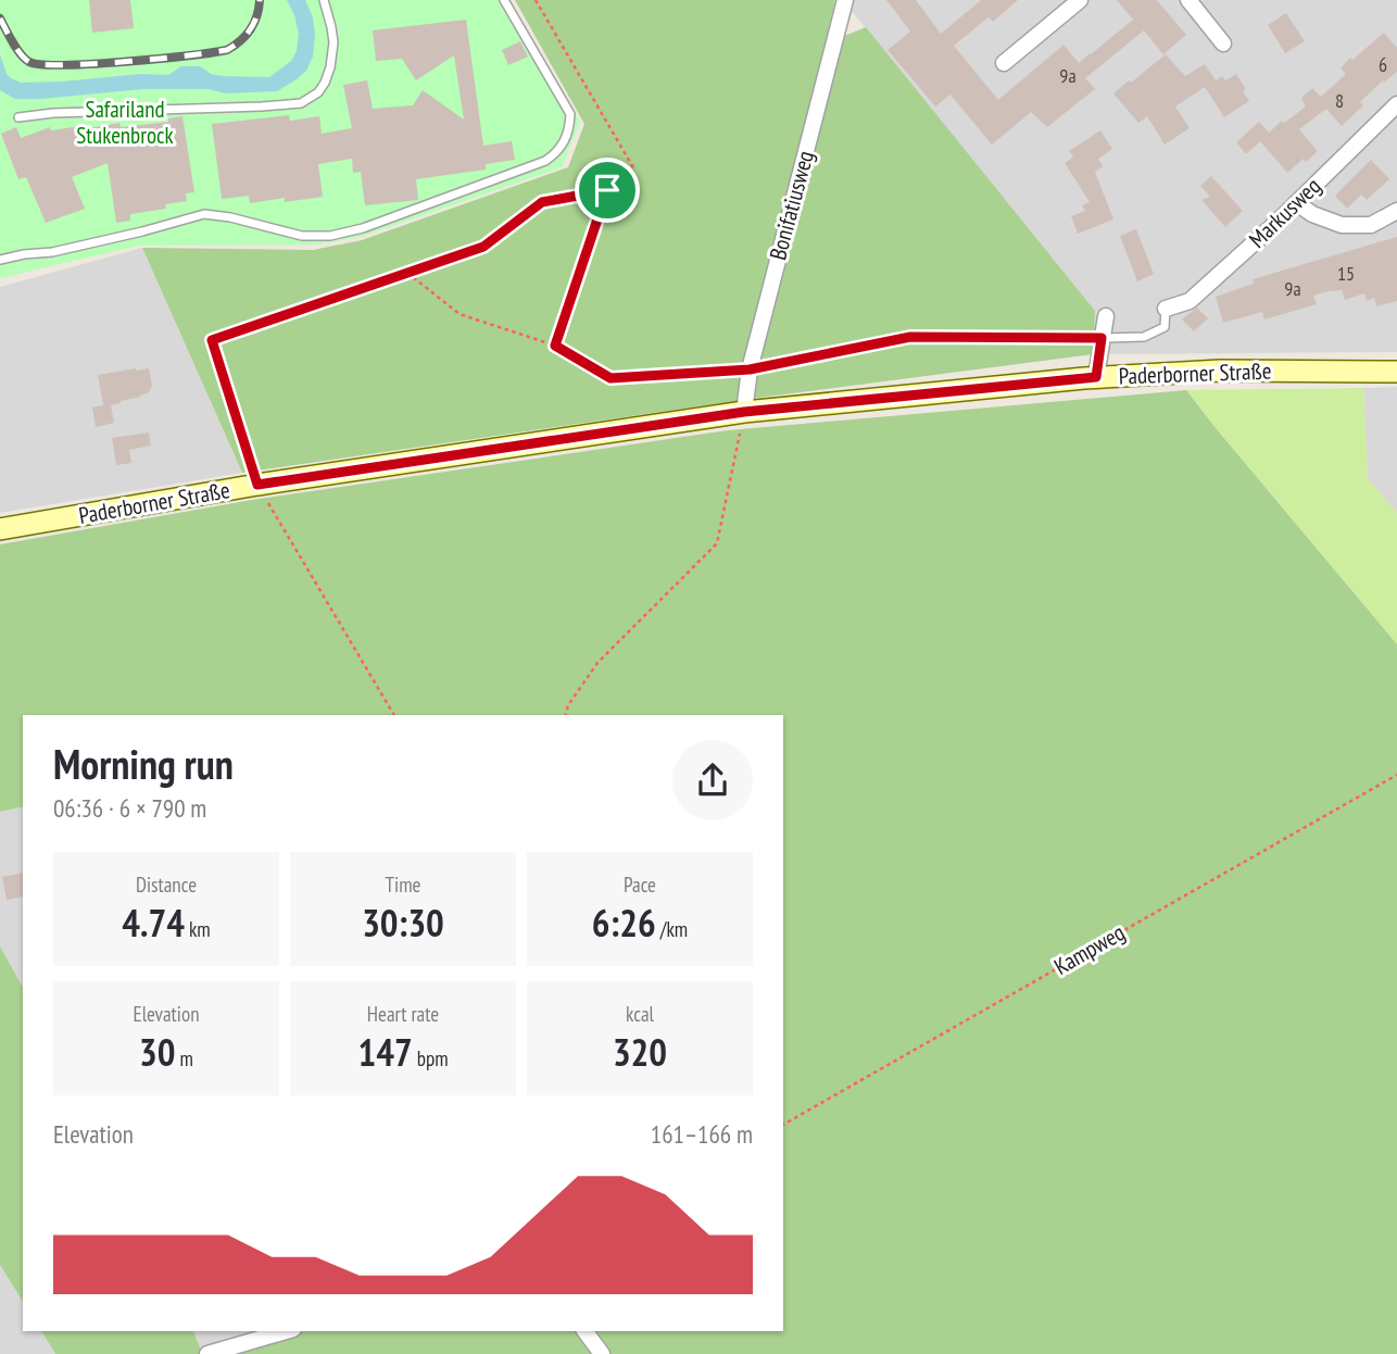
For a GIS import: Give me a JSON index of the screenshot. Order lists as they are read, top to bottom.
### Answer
{
  "streets": {
    "main road": ["Paderborner Straße"],
    "street": ["Bonifatiusweg", "Markusweg"],
    "path": ["Kampweg"]
  },
  "crossings": [
    ["Bonifatiusweg", "Paderborner Straße"]
  ],
  "parks": ["Safariland Stukenbrock"],
  "house_numbers": [
    "6",
    "9a",
    "8",
    "15",
    "9a"
  ],
  "page": {
    "heading": ["Morning run", "06:36 · 6 × 790 m"],
    "stats": [
      ["Distance", "4.74 km"],
      ["Time", "30:30"],
      ["Pace", "6:26 /km"],
      ["Elevation", "30 m"],
      ["Heart rate", "147 bpm"],
      ["kcal", "320"]
    ],
    "chart": ["Elevation", "161–166 m"]
  }
}
